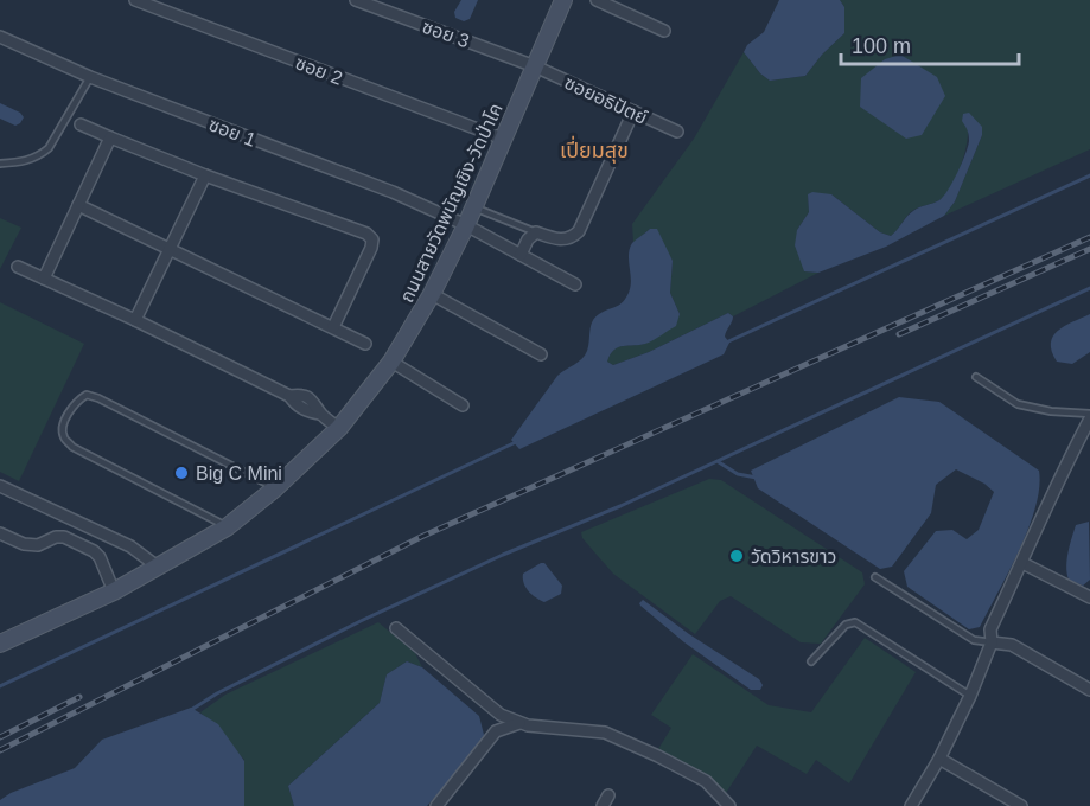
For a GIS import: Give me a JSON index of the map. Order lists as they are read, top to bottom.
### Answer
{
  "streets": {
    "main road": ["ถนนสายวัดพนัญเชิง-วัดป่าโค"],
    "street": [
      "ซอย 3",
      "ซอย 2",
      "ซอยอธิปัตย์",
      "ซอย 1"
    ]
  },
  "crossings": [
    ["ซอย 3", "ซอยอธิปัตย์"],
    ["ซอย 3", "ถนนสายวัดพนัญเชิง-วัดป่าโค"],
    ["ซอย 2", "ถนนสายวัดพนัญเชิง-วัดป่าโค"],
    ["ซอยอธิปัตย์", "ถนนสายวัดพนัญเชิง-วัดป่าโค"],
    ["ซอย 1", "ถนนสายวัดพนัญเชิง-วัดป่าโค"]
  ],
  "districts": ["เปี่ยมสุข"],
  "places": ["Big C Mini", "วัดวิหารขาว"],
  "scale_bar": "100 m"
}
